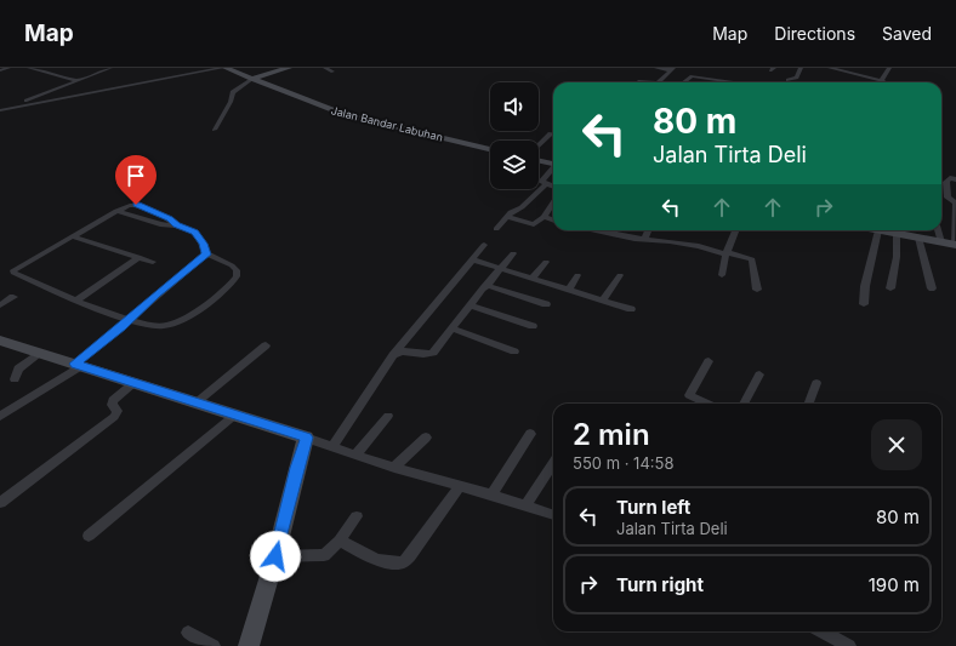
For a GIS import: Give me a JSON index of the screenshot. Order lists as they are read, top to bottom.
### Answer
{
  "streets": {
    "main road": ["Jalan Bandar Labuhan"]
  },
  "page": {
    "header": "Map",
    "nav": ["Map", "Directions", "Saved"],
    "turn": ["80 m", "Jalan Tirta Deli"],
    "heading": ["2 min", "550 m · 14:58"],
    "list": [
      {
        "name": "Turn left",
        "note": "Jalan Tirta Deli",
        "value": "80 m"
      },
      {
        "name": "Turn right",
        "value": "190 m"
      }
    ]
  }
}
